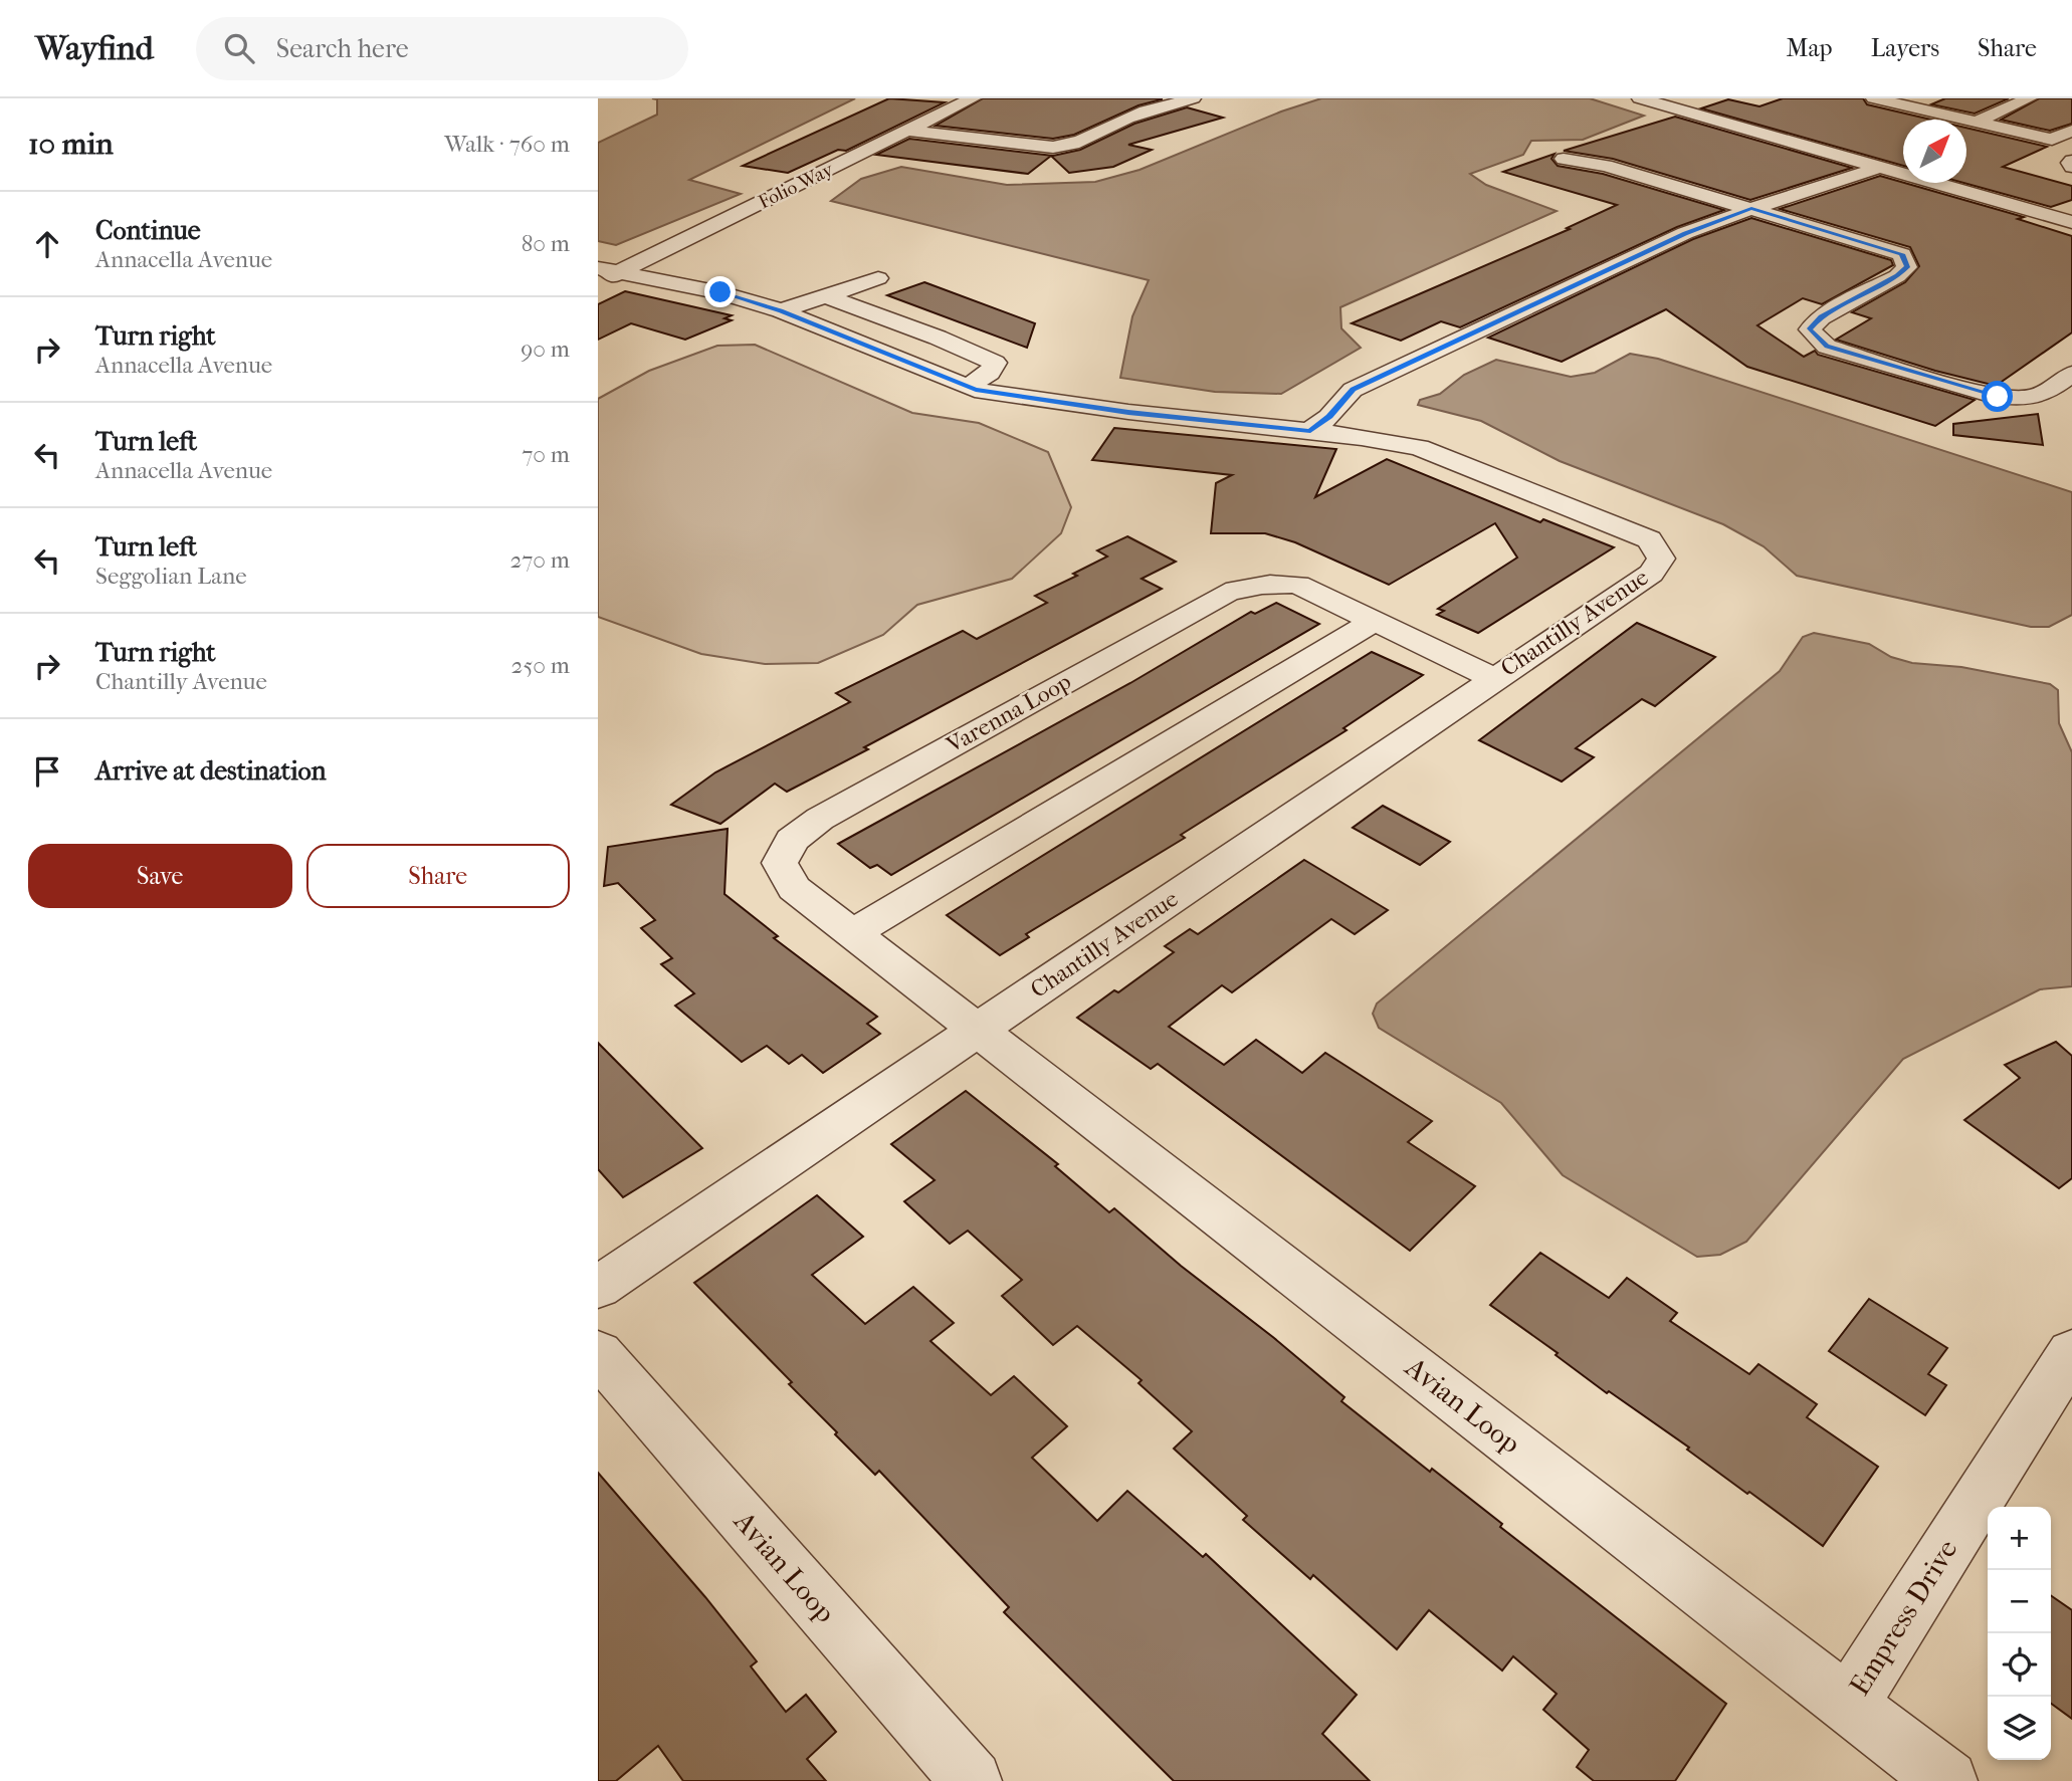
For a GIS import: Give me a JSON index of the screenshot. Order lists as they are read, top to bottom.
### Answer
{
  "streets": {
    "street": [
      "Folio Way",
      "Chantilly Avenue",
      "Varenna Loop",
      "Avian Loop",
      "Empress Drive"
    ]
  },
  "crossings": [
    ["Folio Way", "Chantilly Avenue"],
    ["Chantilly Avenue", "Varenna Loop"],
    ["Chantilly Avenue", "Avian Loop"],
    ["Varenna Loop", "Avian Loop"],
    ["Avian Loop", "Empress Drive"]
  ],
  "north": "top right",
  "page": {
    "header": "Wayfind",
    "search": "Search here",
    "nav": ["Map", "Layers", "Share"],
    "heading": ["10 min", "Walk · 760 m"],
    "list": [
      ["Continue", "Annacella Avenue", "80 m"],
      ["Turn right", "Annacella Avenue", "90 m"],
      ["Turn left", "Annacella Avenue", "70 m"],
      ["Turn left", "Seggolian Lane", "270 m"],
      ["Turn right", "Chantilly Avenue", "250 m"],
      "Arrive at destination"
    ],
    "buttons": ["Save", "Share"],
    "map_buttons": ["+", "−"]
  }
}
